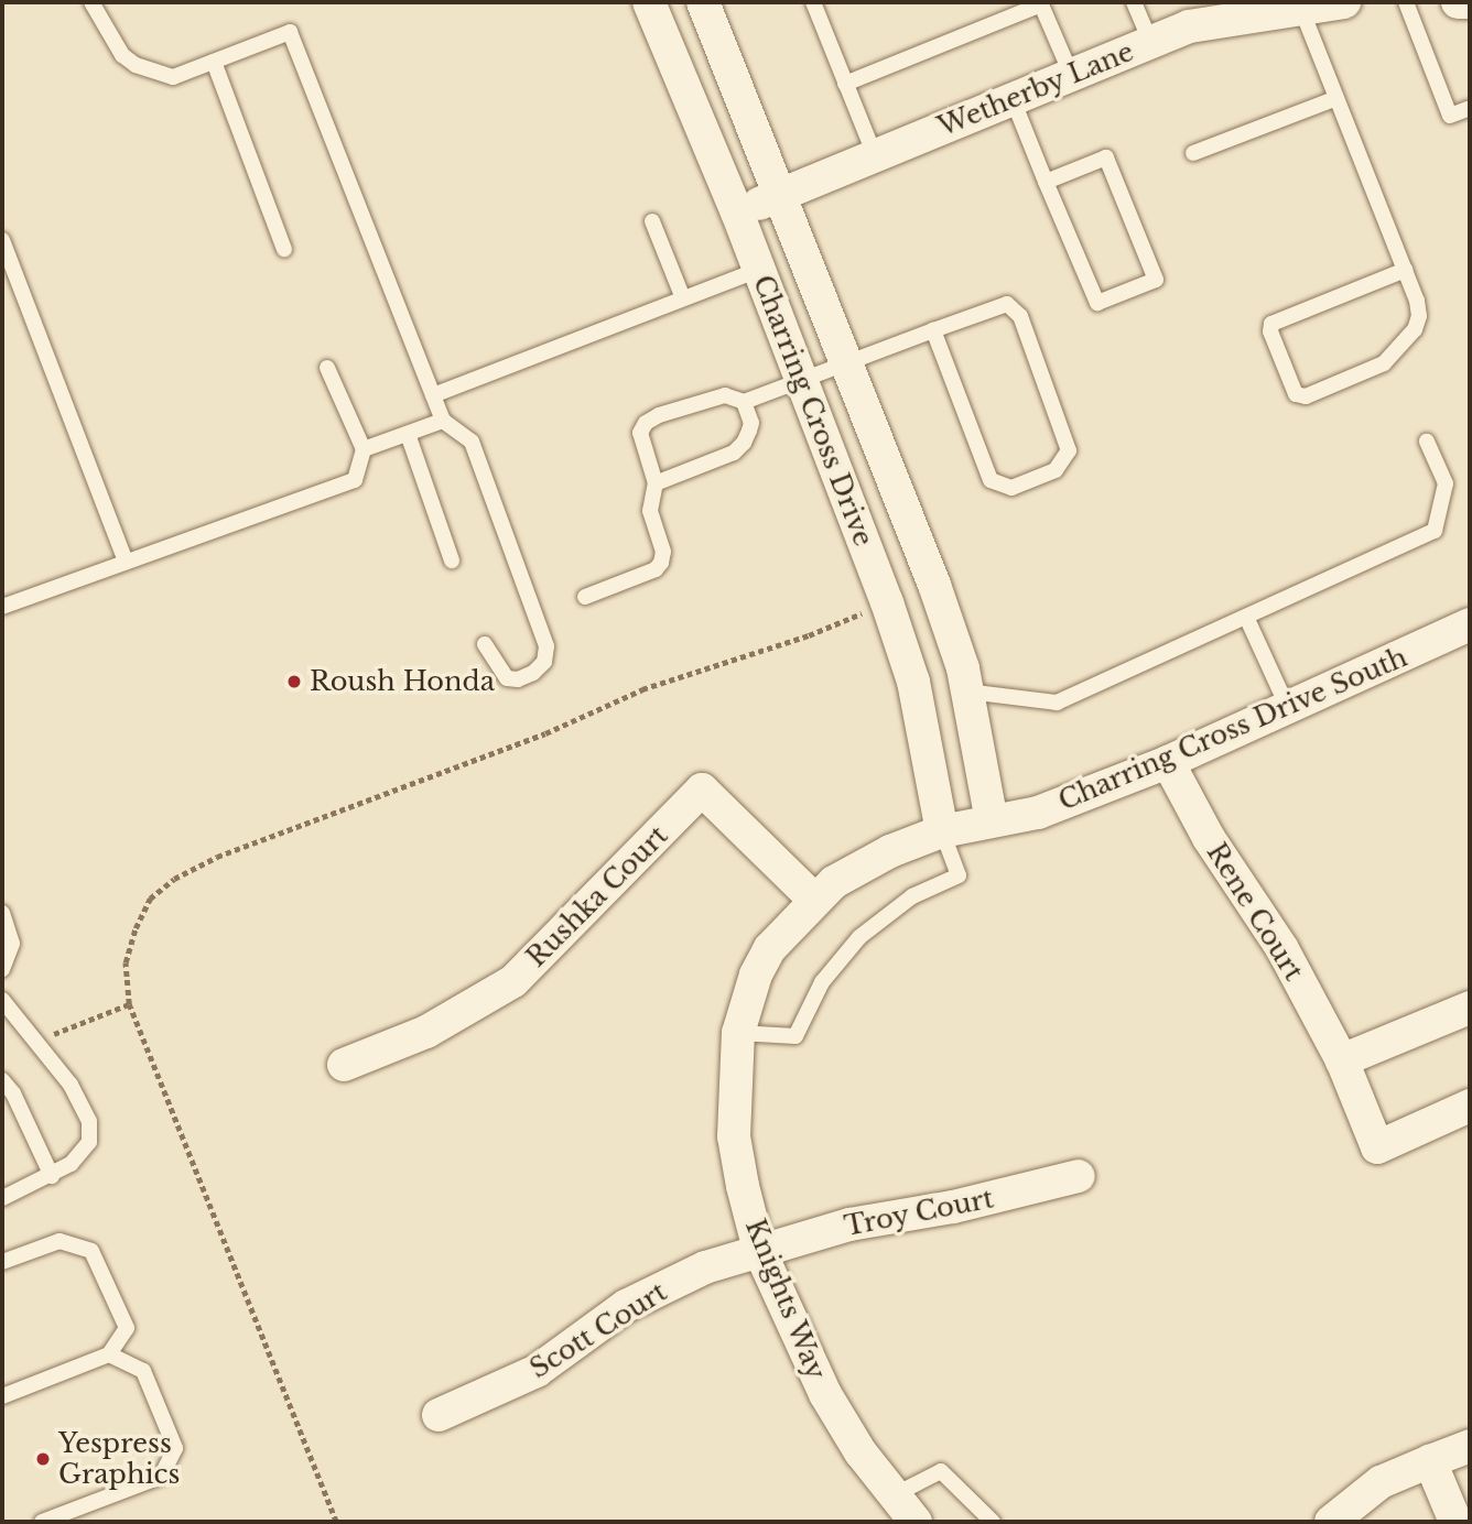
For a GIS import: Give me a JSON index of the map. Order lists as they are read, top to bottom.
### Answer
{
  "streets": {
    "street": [
      "Wetherby Lane",
      "Charring Cross Drive",
      "Charring Cross Drive South",
      "Rushka Court",
      "Rene Court",
      "Troy Court",
      "Knights Way",
      "Scott Court"
    ]
  },
  "crossings": [
    ["Wetherby Lane", "Charring Cross Drive"],
    ["Charring Cross Drive", "Charring Cross Drive South"],
    ["Charring Cross Drive", "Knights Way"],
    ["Charring Cross Drive South", "Rene Court"],
    ["Charring Cross Drive South", "Knights Way"],
    ["Rushka Court", "Knights Way"],
    ["Troy Court", "Knights Way"],
    ["Troy Court", "Scott Court"],
    ["Knights Way", "Scott Court"]
  ],
  "places": ["Roush Honda", "Yespress Graphics"]
}
